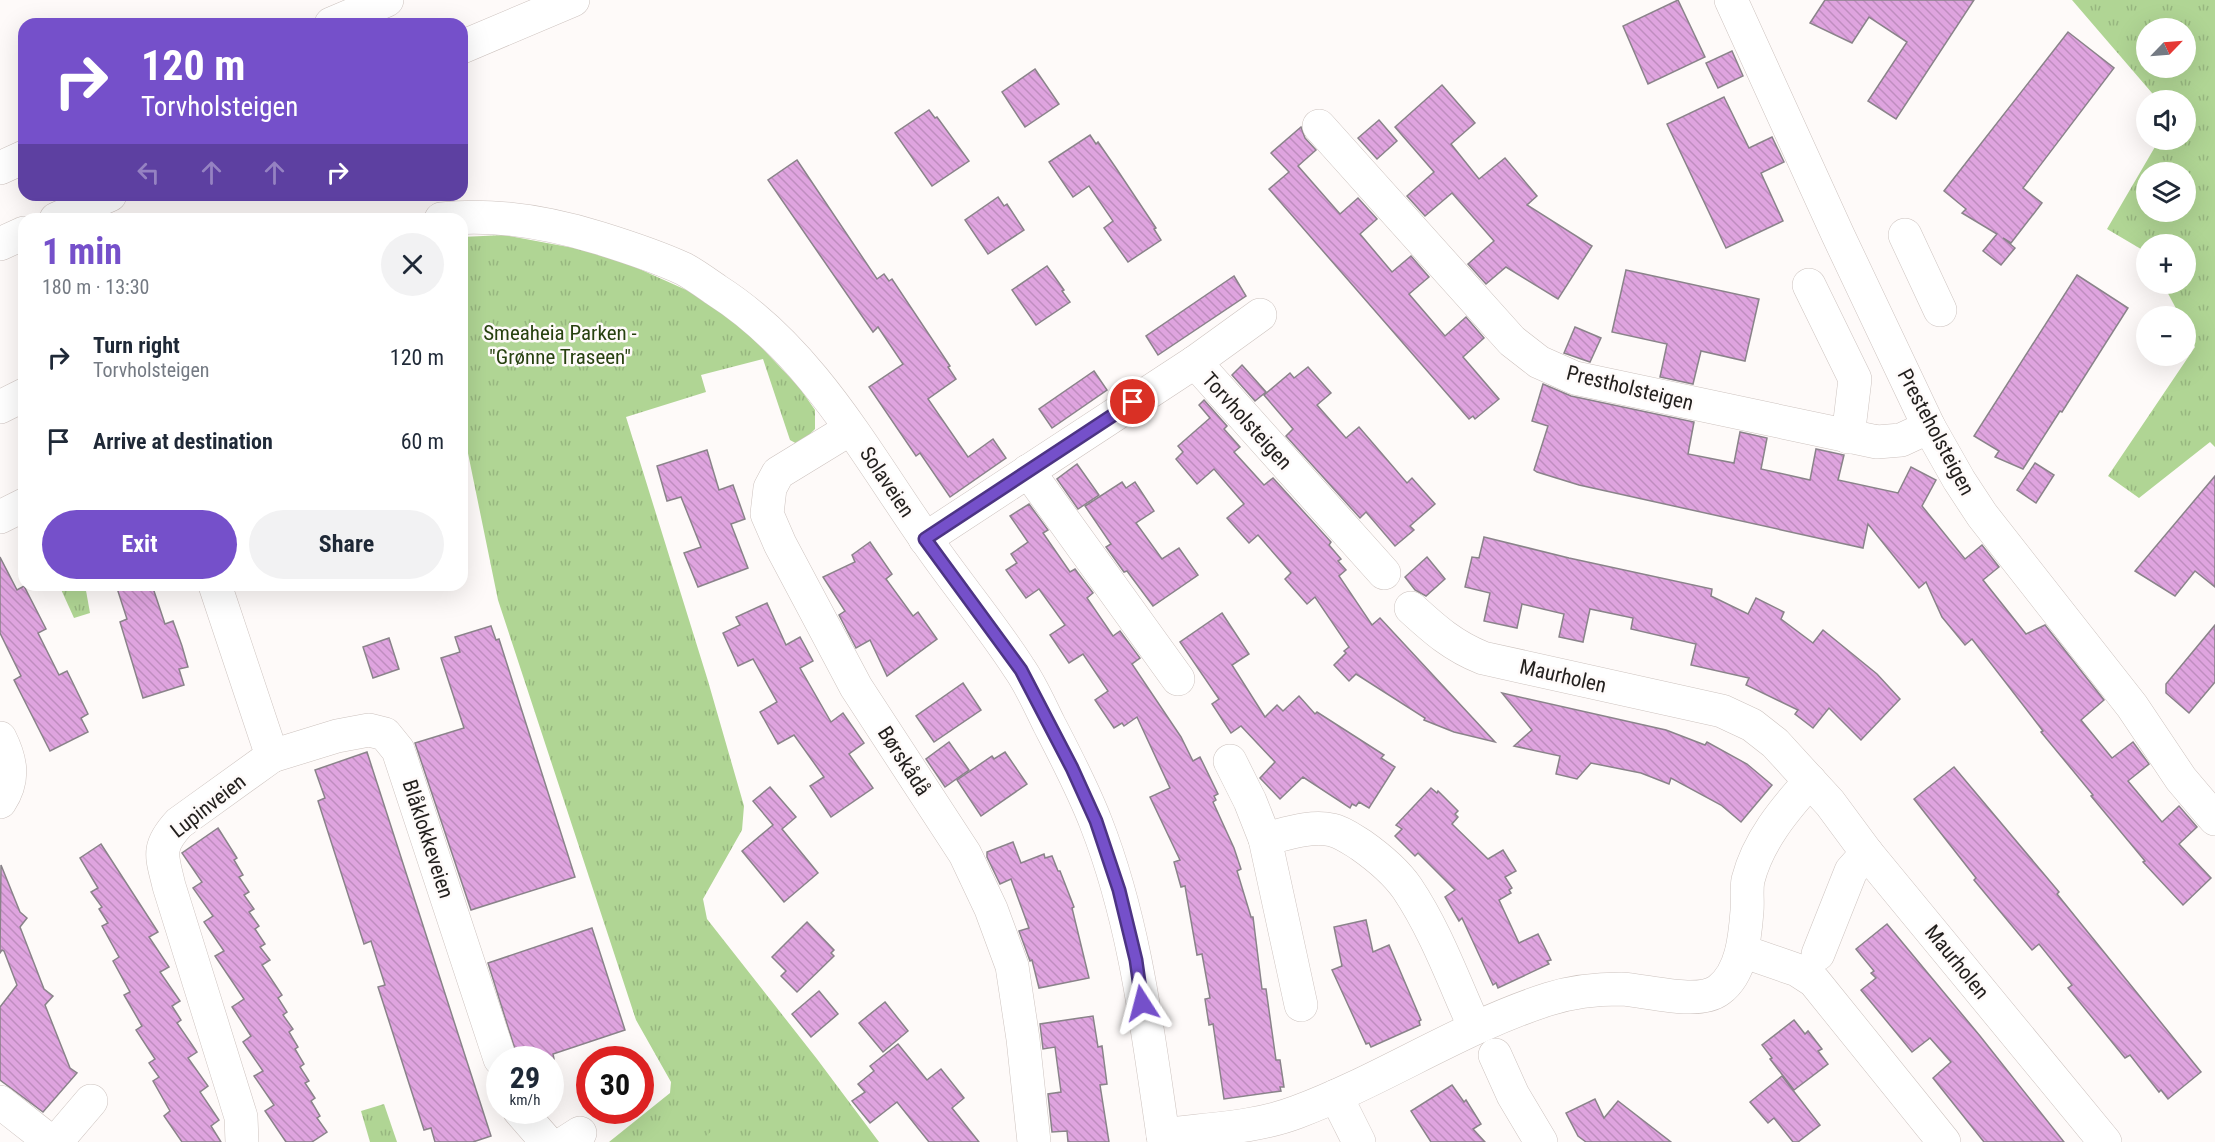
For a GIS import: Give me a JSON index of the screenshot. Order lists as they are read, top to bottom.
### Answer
{
  "streets": {
    "main road": [
      "Prestholsteigen",
      "Torvholsteigen",
      "Presteholsteigen",
      "Solaveien",
      "Maurholen",
      "Børskådå",
      "Lupinveien",
      "Blåklokkeveien"
    ]
  },
  "crossings": [
    ["Prestholsteigen", "Presteholsteigen"],
    ["Torvholsteigen", "Solaveien"],
    ["Solaveien", "Børskådå"],
    ["Lupinveien", "Blåklokkeveien"]
  ],
  "parks": ["Smeaheia Parken - \"Grønne Traseen\""],
  "north": "top right",
  "page": {
    "map_buttons": ["+", "−"],
    "turn": ["120 m", "Torvholsteigen"],
    "heading": ["1 min", "180 m · 13:30"],
    "list": [
      {
        "name": "Turn right",
        "note": "Torvholsteigen",
        "value": "120 m"
      },
      {
        "name": "Arrive at destination",
        "value": "60 m"
      }
    ],
    "buttons": ["Exit", "Share"],
    "speed": "29 km/h",
    "limit": "30"
  }
}
